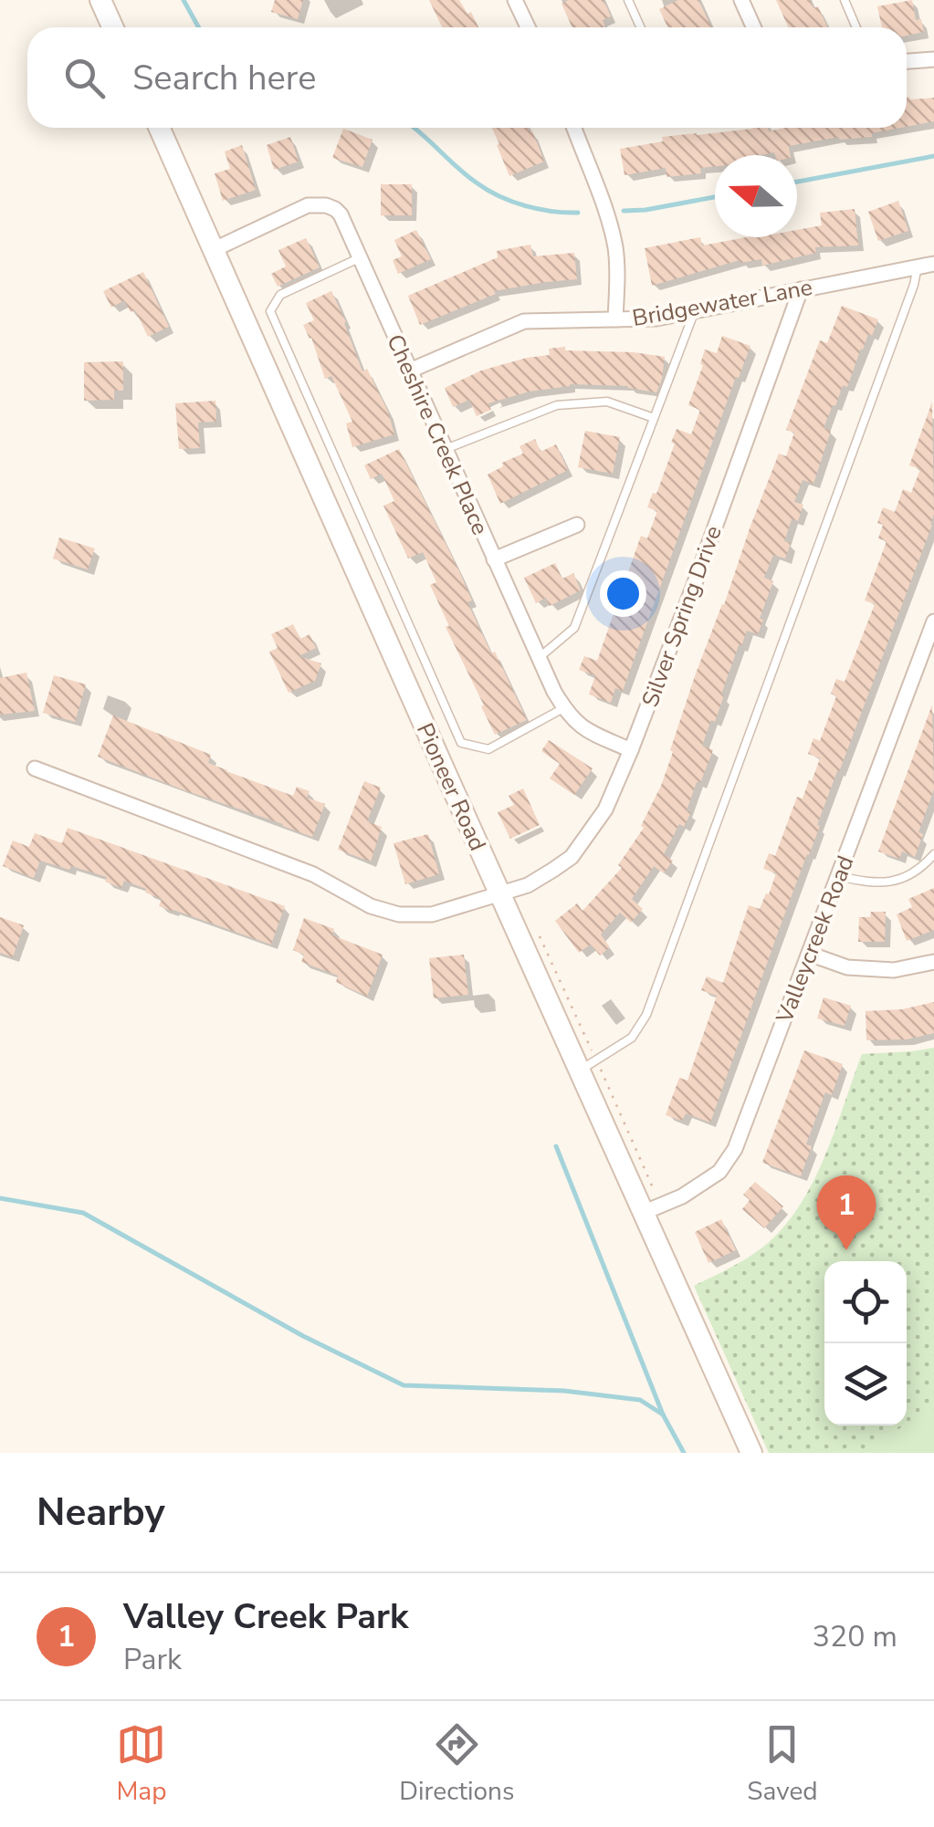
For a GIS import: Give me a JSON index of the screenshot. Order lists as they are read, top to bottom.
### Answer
{
  "streets": {
    "main road": ["Pioneer Road"],
    "street": [
      "Bridgewater Lane",
      "Cheshire Creek Place",
      "Silver Spring Drive",
      "Valleycreek Road"
    ]
  },
  "crossings": [
    ["Bridgewater Lane", "Cheshire Creek Place"],
    ["Bridgewater Lane", "Silver Spring Drive"],
    ["Cheshire Creek Place", "Silver Spring Drive"],
    ["Cheshire Creek Place", "Pioneer Road"],
    ["Silver Spring Drive", "Pioneer Road"],
    ["Pioneer Road", "Valleycreek Road"]
  ],
  "north": "left",
  "page": {
    "search": "Search here",
    "pins": "1",
    "heading": "Nearby",
    "list": [
      {
        "mark": "1",
        "name": "Valley Creek Park",
        "note": "Park",
        "value": "320 m"
      }
    ],
    "nav": ["Map", "Directions", "Saved"]
  }
}
